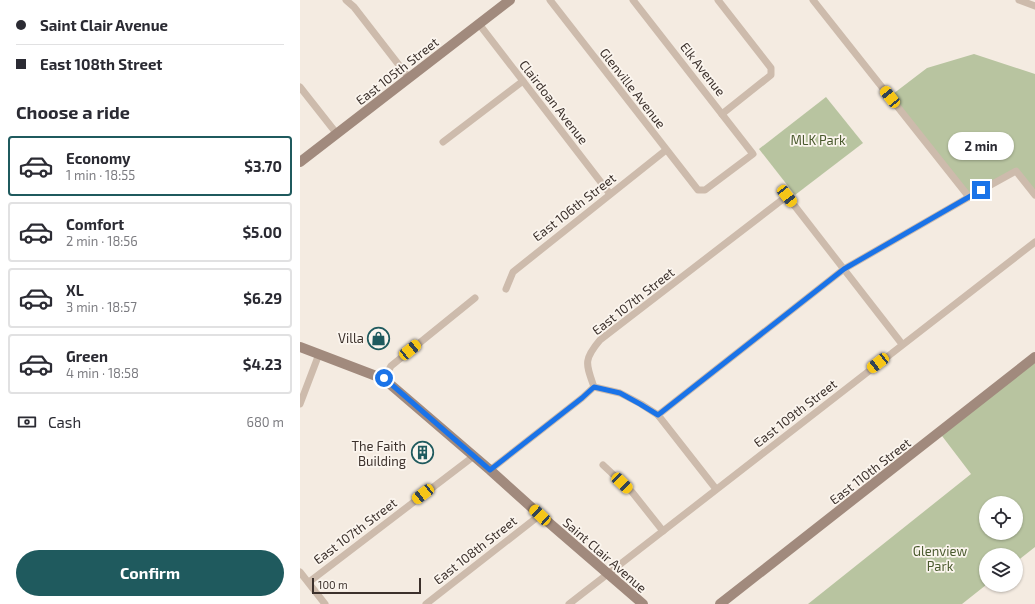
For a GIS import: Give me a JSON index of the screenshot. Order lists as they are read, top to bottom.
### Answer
{
  "streets": {
    "street": [
      "Elk Avenue",
      "East 105th Street",
      "Glenville Avenue",
      "Clairdoan Avenue",
      "East 106th Street",
      "East 107th Street",
      "East 109th Street",
      "East 110th Street",
      "East 108th Street",
      "Saint Clair Avenue"
    ]
  },
  "crossings": [
    ["Elk Avenue", "Glenville Avenue"],
    ["East 105th Street", "Clairdoan Avenue"],
    ["Glenville Avenue", "East 106th Street"],
    ["Clairdoan Avenue", "East 106th Street"],
    ["East 107th Street", "Saint Clair Avenue"],
    ["East 109th Street", "Saint Clair Avenue"],
    ["East 108th Street", "Saint Clair Avenue"]
  ],
  "parks": ["MLK Park", "Glenview Park"],
  "places": {
    "shop": ["Villa"],
    "building": ["The Faith Building"]
  },
  "scale_bar": "100 m",
  "page": {
    "banner": ["Saint Clair Avenue", "East 108th Street"],
    "heading": "Choose a ride",
    "bubble": "2 min",
    "list": [
      {
        "name": "Economy",
        "note": "1 min · 18:55",
        "value": "$3.70"
      },
      {
        "name": "Comfort",
        "note": "2 min · 18:56",
        "value": "$5.00"
      },
      {
        "name": "XL",
        "note": "3 min · 18:57",
        "value": "$6.29"
      },
      {
        "name": "Green",
        "note": "4 min · 18:58",
        "value": "$4.23"
      }
    ],
    "pay": ["Cash", "680 m"],
    "buttons": "Confirm",
    "scale": "100 m"
  }
}
